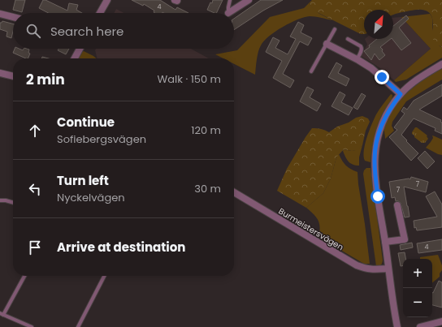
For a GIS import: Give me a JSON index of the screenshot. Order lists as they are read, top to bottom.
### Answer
{
  "streets": {
    "street": ["Burmeistersvägen"]
  },
  "house_numbers": [
    "4",
    "7",
    "7",
    "4"
  ],
  "north": "top right",
  "page": {
    "search": "Search here",
    "heading": ["2 min", "Walk · 150 m"],
    "list": [
      ["Continue", "Sofiebergsvägen", "120 m"],
      ["Turn left", "Nyckelvägen", "30 m"],
      "Arrive at destination"
    ],
    "map_buttons": ["+", "−"]
  }
}
